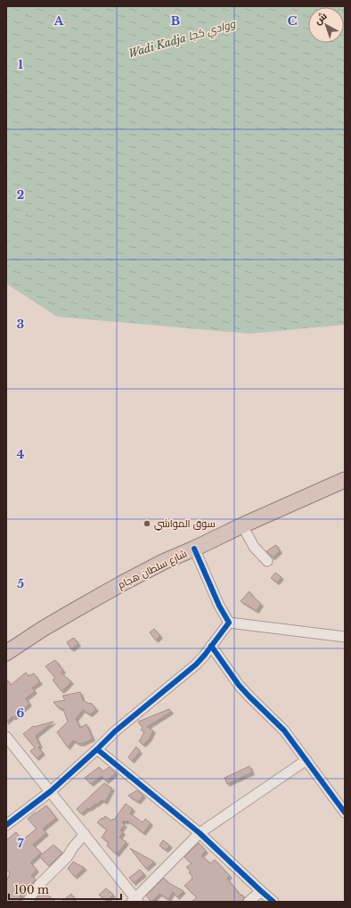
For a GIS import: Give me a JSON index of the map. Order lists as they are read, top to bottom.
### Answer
{
  "streets": {
    "highway": ["شارع سلطان هجام"]
  },
  "water": ["Wadi Kadja ووادي كجا"],
  "places": ["سوق المواشي"],
  "scale_bar": "100 m",
  "north": "top left",
  "grid": {
    "columns": ["A", "B", "C"],
    "rows": [
      "1",
      "2",
      "3",
      "4",
      "5",
      "6",
      "7"
    ]
  }
}
